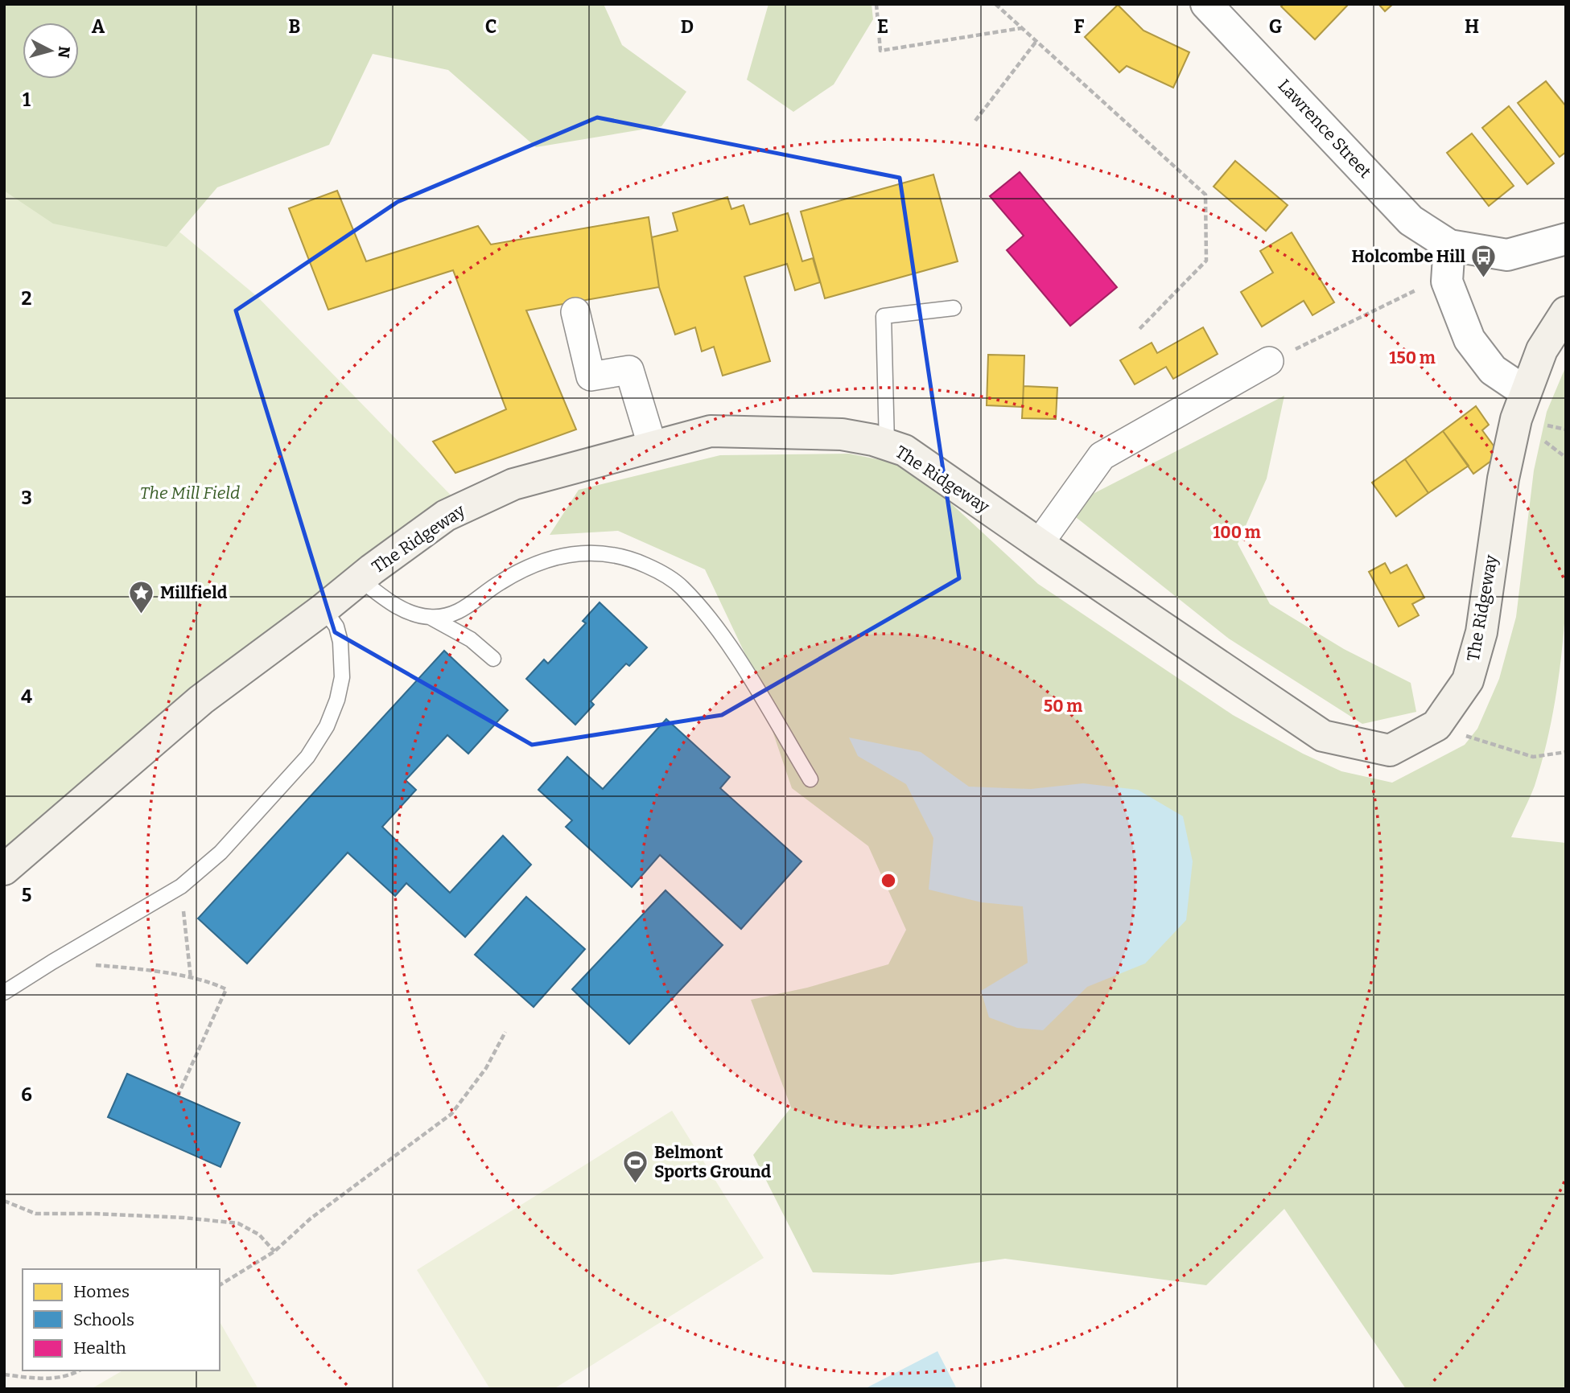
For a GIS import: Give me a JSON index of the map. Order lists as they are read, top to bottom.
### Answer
{
  "streets": {
    "main road": ["The Ridgeway"],
    "street": ["Lawrence Street"]
  },
  "parks": ["The Mill Field"],
  "places": {
    "bus stop": ["Holcombe Hill"],
    "place": ["Millfield"],
    "sports": ["Belmont Sports Ground"]
  },
  "legend": ["Homes", "Schools", "Health"],
  "north": "right",
  "grid": {
    "columns": [
      "A",
      "B",
      "C",
      "D",
      "E",
      "F",
      "G",
      "H"
    ],
    "rows": [
      "1",
      "2",
      "3",
      "4",
      "5",
      "6"
    ]
  },
  "rings": ["150 m", "100 m", "50 m"]
}
